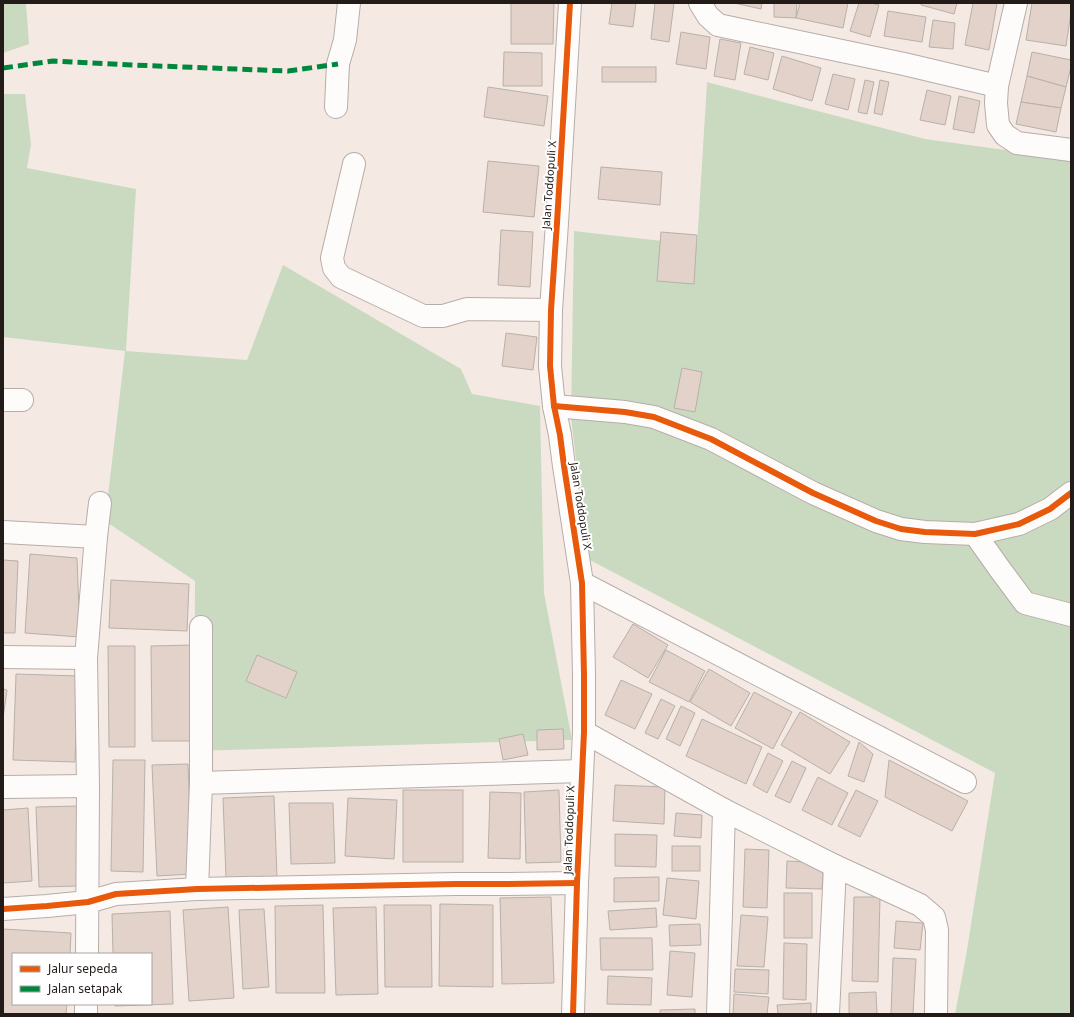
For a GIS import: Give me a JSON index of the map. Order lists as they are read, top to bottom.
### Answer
{
  "streets": {
    "street": ["Jalan Toddopuli X"]
  },
  "legend": ["Jalur sepeda", "Jalan setapak"]
}
